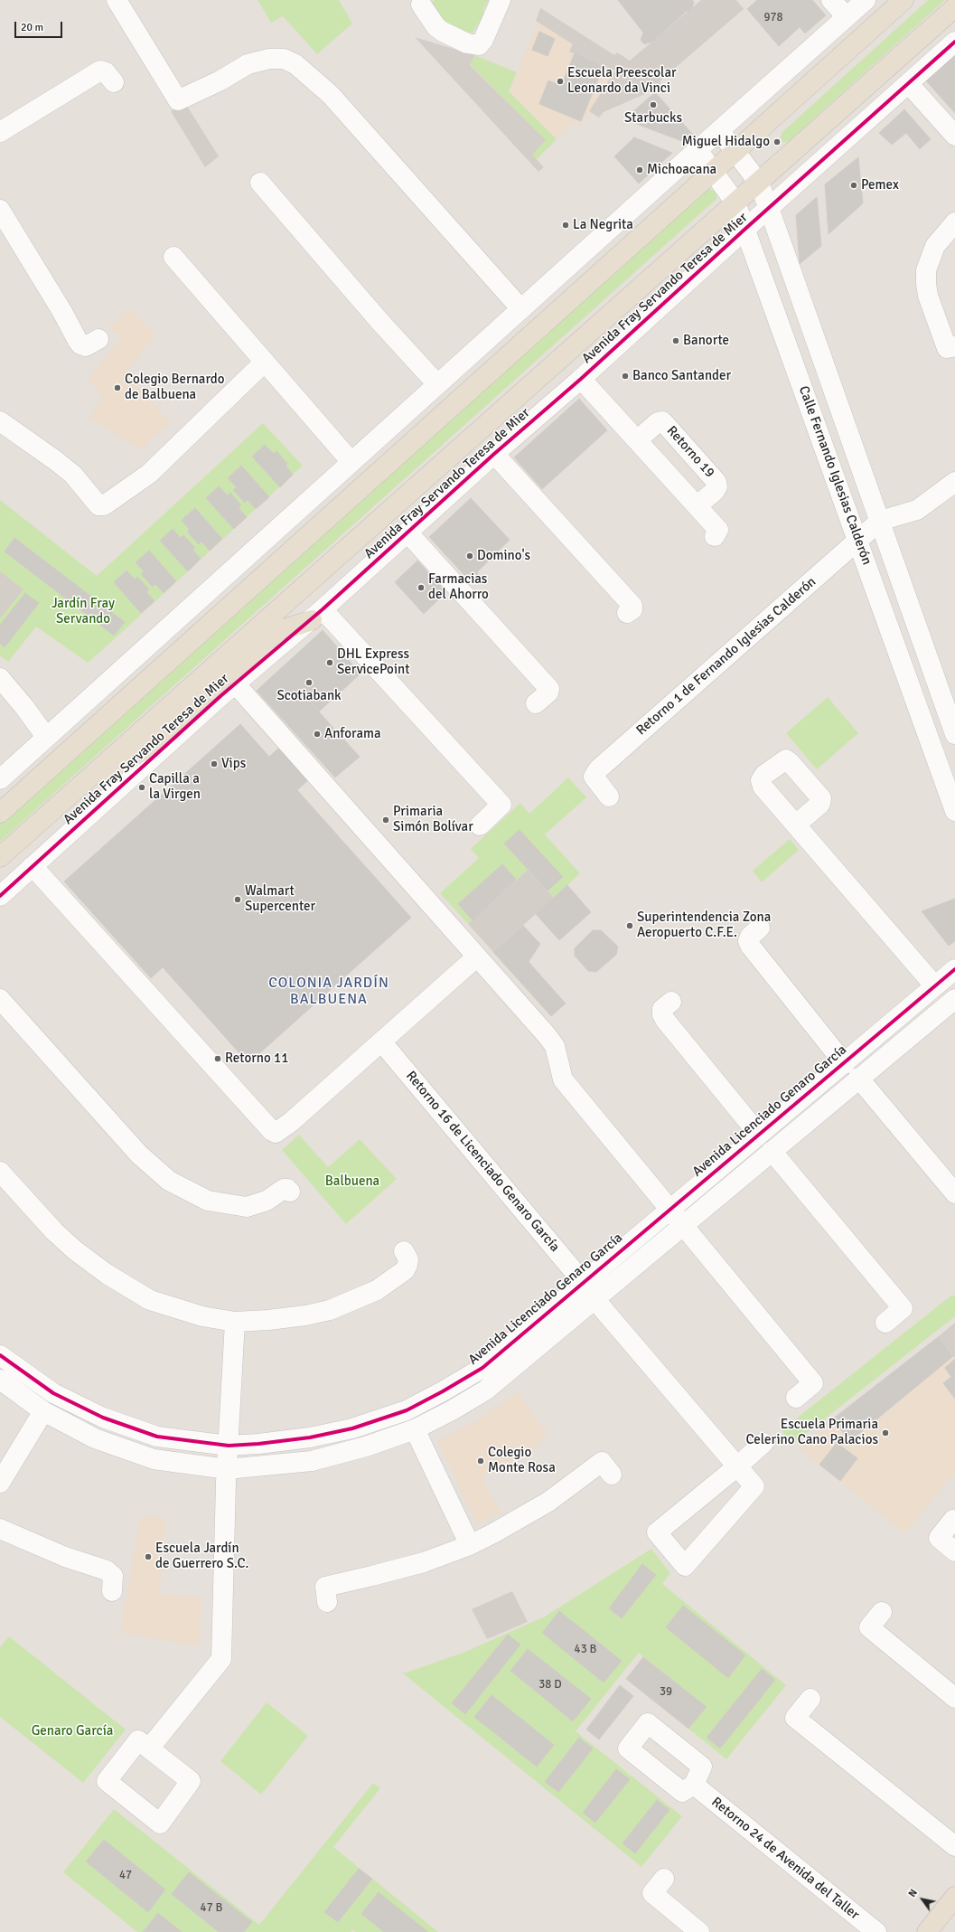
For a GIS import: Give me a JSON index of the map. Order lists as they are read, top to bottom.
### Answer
{
  "streets": {
    "main road": ["Avenida Fray Servando Teresa de Mier"],
    "street": [
      "Retorno 19",
      "Calle Fernando Iglesias Calderón",
      "Retorno 1 de Fernando Iglesias Calderón",
      "Avenida Licenciado Genaro García",
      "Retorno 16 de Licenciado Genaro García",
      "Retorno 24 de Avenida del Taller"
    ]
  },
  "crossings": [
    ["Avenida Fray Servando Teresa de Mier", "Calle Fernando Iglesias Calderón"],
    ["Calle Fernando Iglesias Calderón", "Retorno 1 de Fernando Iglesias Calderón"],
    ["Avenida Licenciado Genaro García", "Retorno 16 de Licenciado Genaro García"]
  ],
  "districts": ["COLONIA JARDÍN BALBUENA"],
  "parks": ["Jardín Fray Servando", "Balbuena", "Genaro García"],
  "places": [
    "Escuela Preescolar Leonardo da Vinci",
    "Starbucks",
    "Miguel Hidalgo",
    "Michoacana",
    "Pemex",
    "La Negrita",
    "Banorte",
    "Banco Santander",
    "Colegio Bernardo de Balbuena",
    "Domino's",
    "Farmacias del Ahorro",
    "DHL Express ServicePoint",
    "Scotiabank",
    "Anforama",
    "Vips",
    "Capilla a la Virgen",
    "Primaria Simón Bolívar",
    "Walmart Supercenter",
    "Superintendencia Zona Aeropuerto C.F.E.",
    "Retorno 11",
    "Escuela Primaria Celerino Cano Palacios",
    "Colegio Monte Rosa",
    "Escuela Jardín de Guerrero S.C."
  ],
  "house_numbers": [
    "978",
    "43 B",
    "38 D",
    "39",
    "47",
    "47 B"
  ],
  "scale_bar": "20 m",
  "north": "top left"
}
